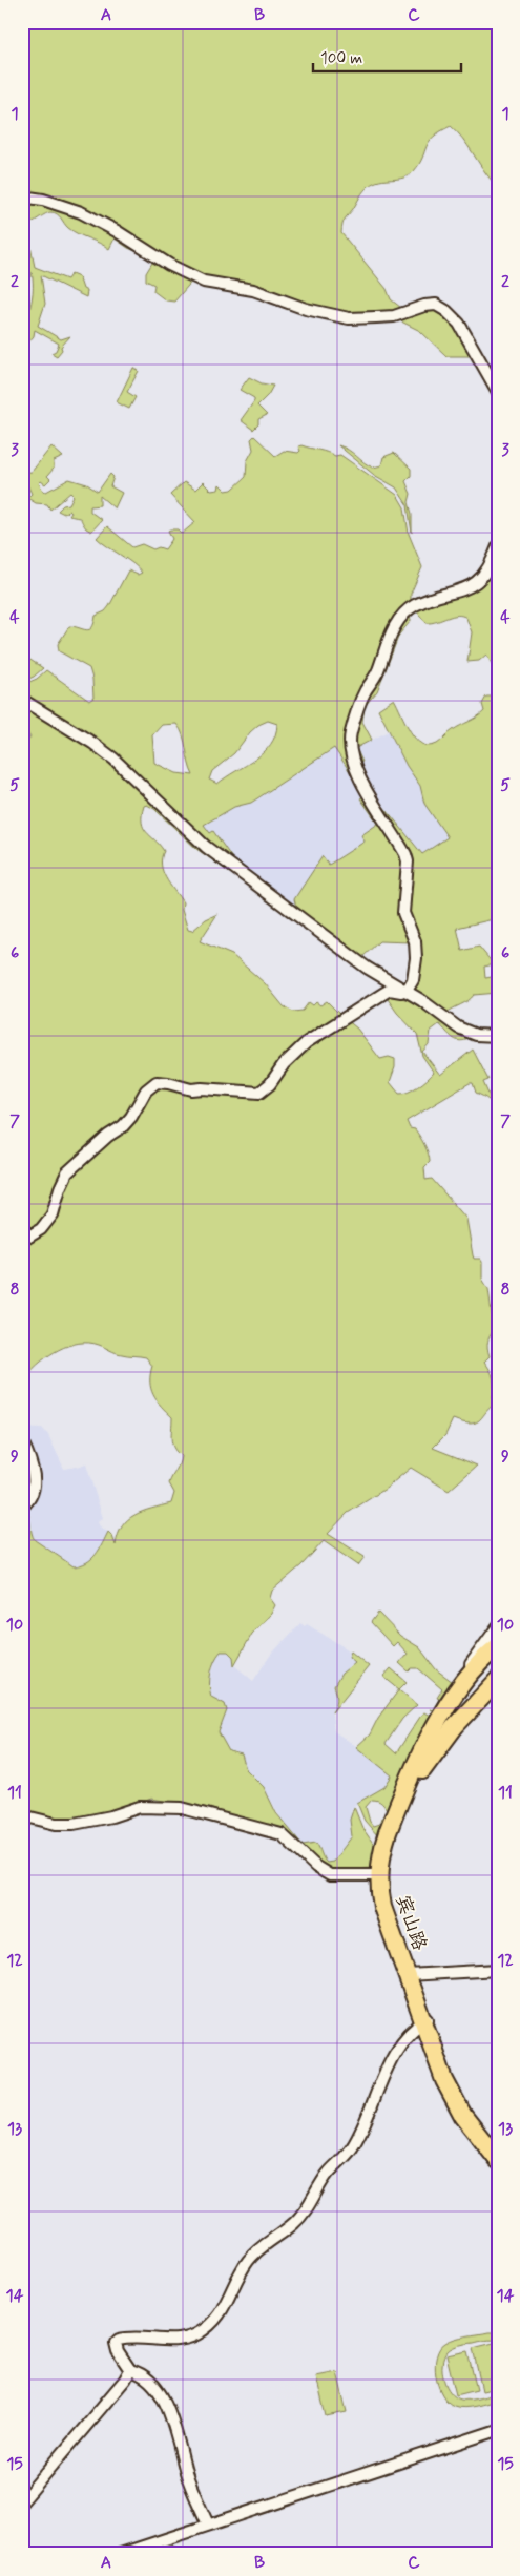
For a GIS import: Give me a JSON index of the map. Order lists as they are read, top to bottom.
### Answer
{
  "streets": {
    "main road": ["宾山路"]
  },
  "scale_bar": "100 m",
  "grid": {
    "columns": ["A", "B", "C"],
    "rows": [
      "1",
      "2",
      "3",
      "4",
      "5",
      "6",
      "7",
      "8",
      "9",
      "10",
      "11",
      "12",
      "13",
      "14",
      "15"
    ]
  }
}
